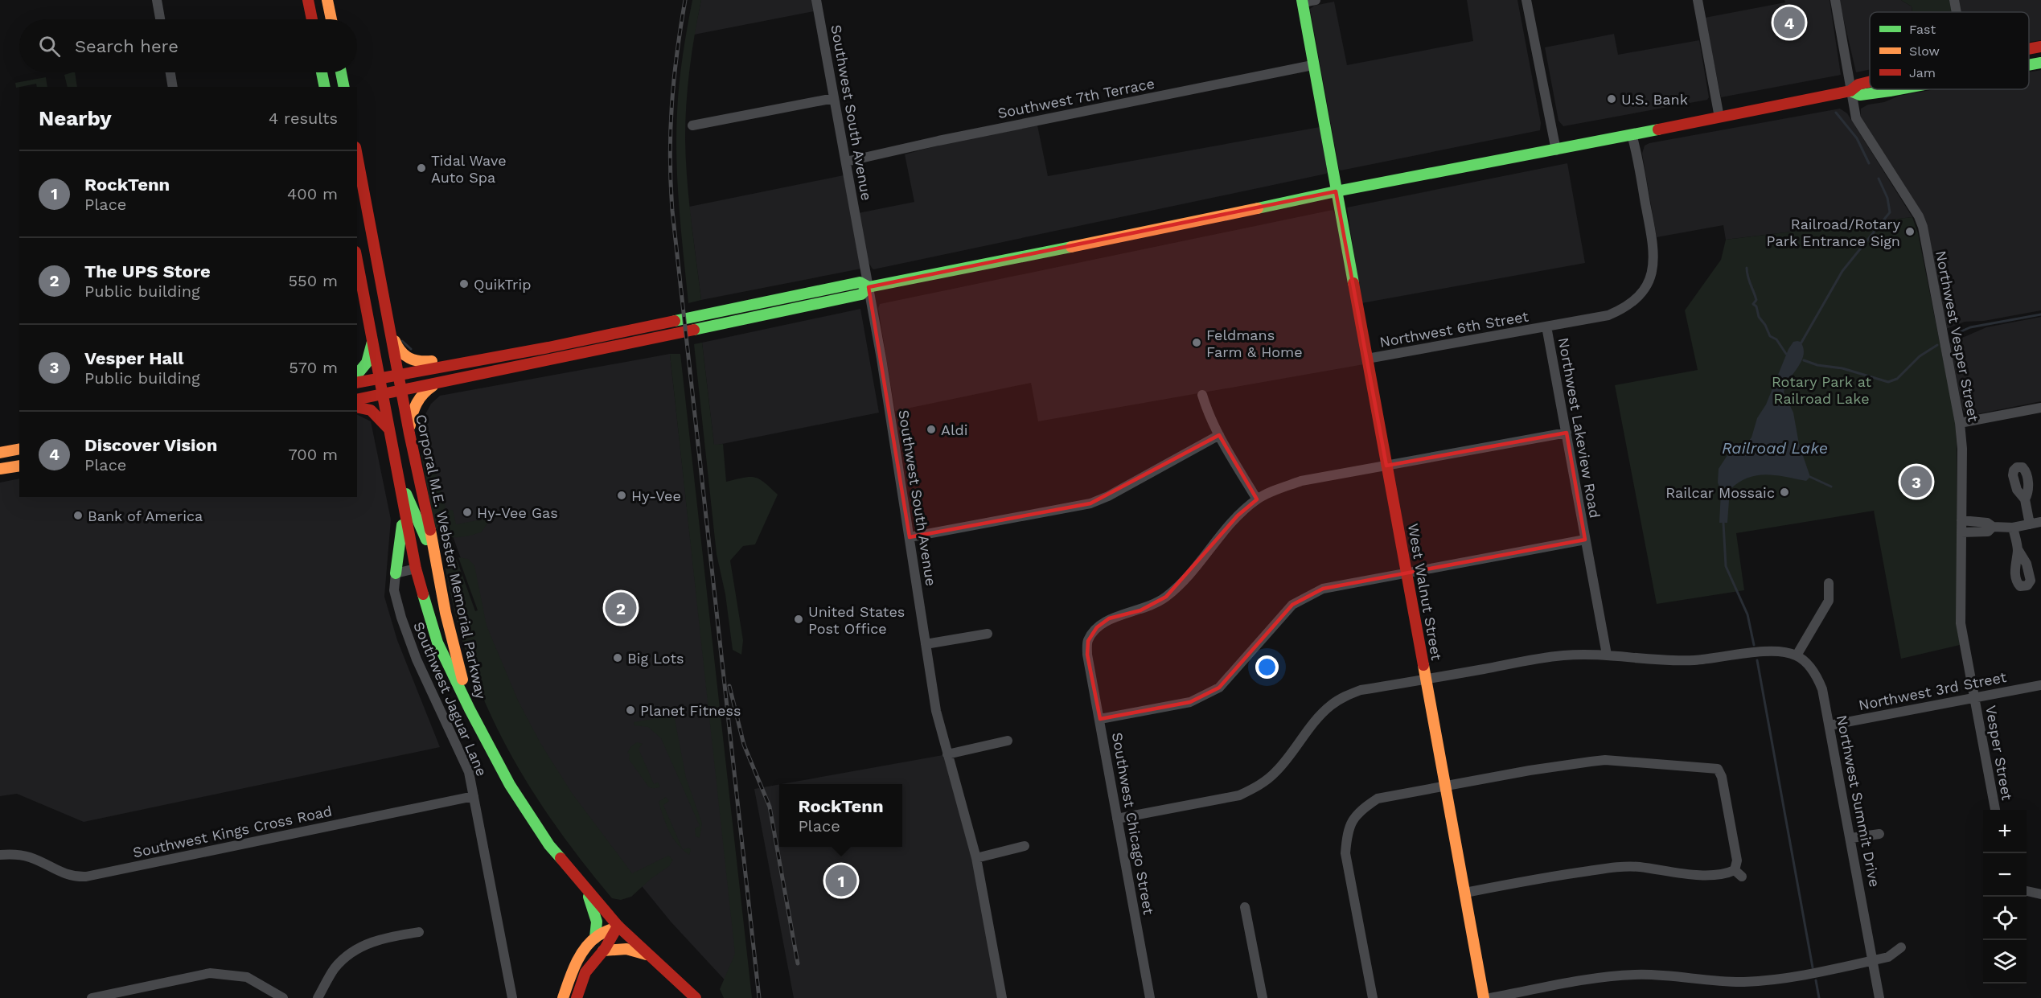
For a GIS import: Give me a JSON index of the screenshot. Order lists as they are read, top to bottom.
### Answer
{
  "streets": {
    "main road": ["Corporal M.E. Webster Memorial Parkway", "West Walnut Street"],
    "street": [
      "Southwest 7th Terrace",
      "Southwest South Avenue",
      "Northwest 6th Street",
      "Northwest Vesper Street",
      "Northwest Lakeview Road",
      "Northwest 3rd Street",
      "Southwest Jaguar Lane",
      "Vesper Street",
      "Northwest Summit Drive",
      "Southwest Chicago Street",
      "Southwest Kings Cross Road"
    ]
  },
  "crossings": [
    ["Southwest 7th Terrace", "Southwest South Avenue"],
    ["Southwest 7th Terrace", "West Walnut Street"],
    ["Northwest 6th Street", "Northwest Lakeview Road"],
    ["Northwest 6th Street", "West Walnut Street"],
    ["Northwest Vesper Street", "Northwest 3rd Street"],
    ["Northwest Vesper Street", "Vesper Street"],
    ["Northwest 3rd Street", "Vesper Street"],
    ["Northwest 3rd Street", "Northwest Summit Drive"],
    ["Southwest Jaguar Lane", "Southwest Kings Cross Road"]
  ],
  "water": ["Railroad Lake"],
  "parks": ["Rotary Park at Railroad Lake"],
  "places": [
    "U.S. Bank",
    "Tidal Wave Auto Spa",
    "Railroad/Rotary Park Entrance Sign",
    "QuikTrip",
    "Feldmans Farm & Home",
    "Aldi",
    "Railcar Mossaic",
    "Hy-Vee",
    "Hy-Vee Gas",
    "Bank of America",
    "United States Post Office",
    "Big Lots",
    "Planet Fitness"
  ],
  "legend": ["Fast", "Slow", "Jam"],
  "page": {
    "pins": [
      "4",
      "3",
      "2",
      "1"
    ],
    "search": "Search here",
    "heading": ["Nearby", "4 results"],
    "list": [
      {
        "mark": "1",
        "name": "RockTenn",
        "note": "Place",
        "value": "400 m"
      },
      {
        "mark": "2",
        "name": "The UPS Store",
        "note": "Public building",
        "value": "550 m"
      },
      {
        "mark": "3",
        "name": "Vesper Hall",
        "note": "Public building",
        "value": "570 m"
      },
      {
        "mark": "4",
        "name": "Discover Vision",
        "note": "Place",
        "value": "700 m"
      }
    ],
    "popup": ["RockTenn", "Place"],
    "map_buttons": ["+", "−"]
  }
}
